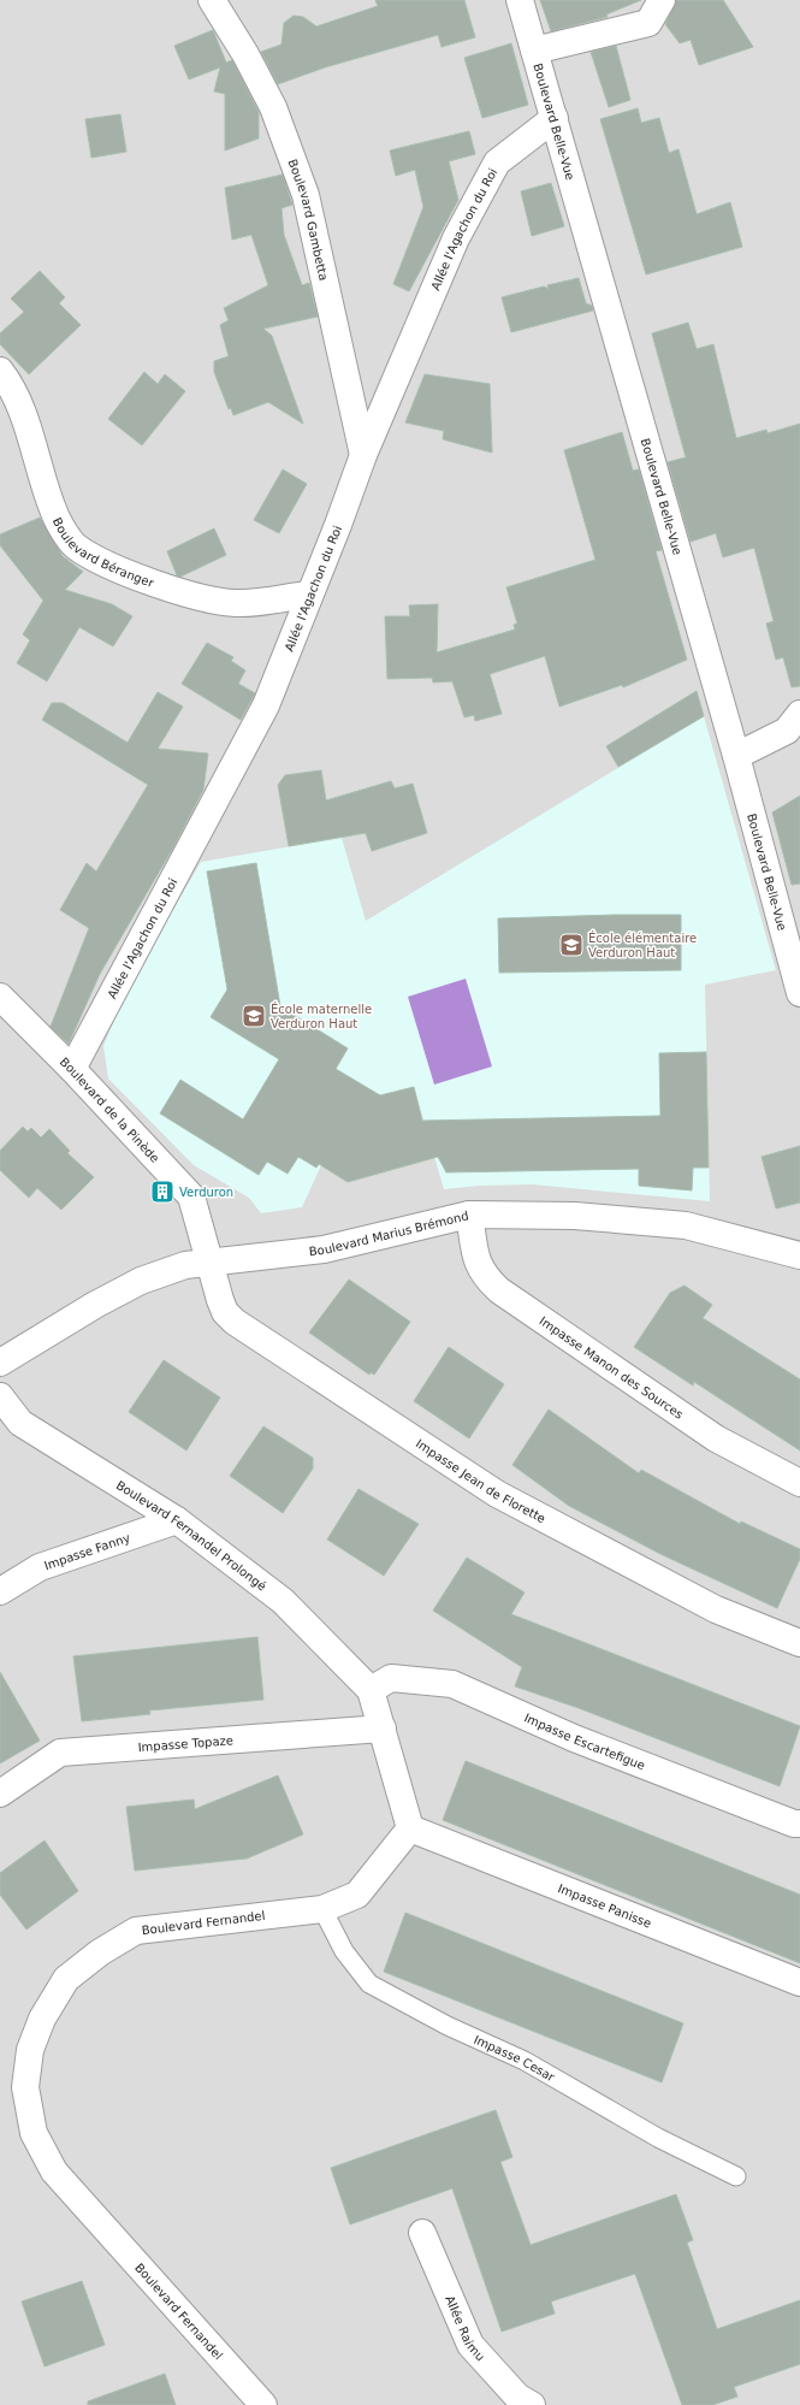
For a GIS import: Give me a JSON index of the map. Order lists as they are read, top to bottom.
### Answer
{
  "streets": {
    "street": [
      "Boulevard Belle-Vue",
      "Boulevard Gambetta",
      "Allée l'Agachon du Roi",
      "Boulevard Béranger",
      "Boulevard de la Pinède",
      "Boulevard Marius Brémond",
      "Impasse Manon des Sources",
      "Impasse Jean de Florette",
      "Boulevard Fernandel Prolongé",
      "Impasse Fanny",
      "Impasse Escartefigue",
      "Impasse Topaze",
      "Impasse Panisse",
      "Boulevard Fernandel",
      "Allée Raimu"
    ],
    "lane": ["Impasse Cesar"]
  },
  "crossings": [
    ["Boulevard Belle-Vue", "Allée l'Agachon du Roi"],
    ["Boulevard Gambetta", "Allée l'Agachon du Roi"],
    ["Allée l'Agachon du Roi", "Boulevard Béranger"],
    ["Allée l'Agachon du Roi", "Boulevard de la Pinède"],
    ["Boulevard de la Pinède", "Boulevard Marius Brémond"],
    ["Boulevard de la Pinède", "Impasse Jean de Florette"],
    ["Boulevard Marius Brémond", "Impasse Manon des Sources"],
    ["Boulevard Marius Brémond", "Impasse Jean de Florette"],
    ["Boulevard Fernandel Prolongé", "Impasse Fanny"],
    ["Boulevard Fernandel Prolongé", "Impasse Escartefigue"],
    ["Impasse Panisse", "Boulevard Fernandel"],
    ["Boulevard Fernandel", "Impasse Cesar"]
  ],
  "places": {
    "school or university": ["École élémentaire Verduron Haut", "École maternelle Verduron Haut"],
    "building": ["Verduron"]
  }
}
